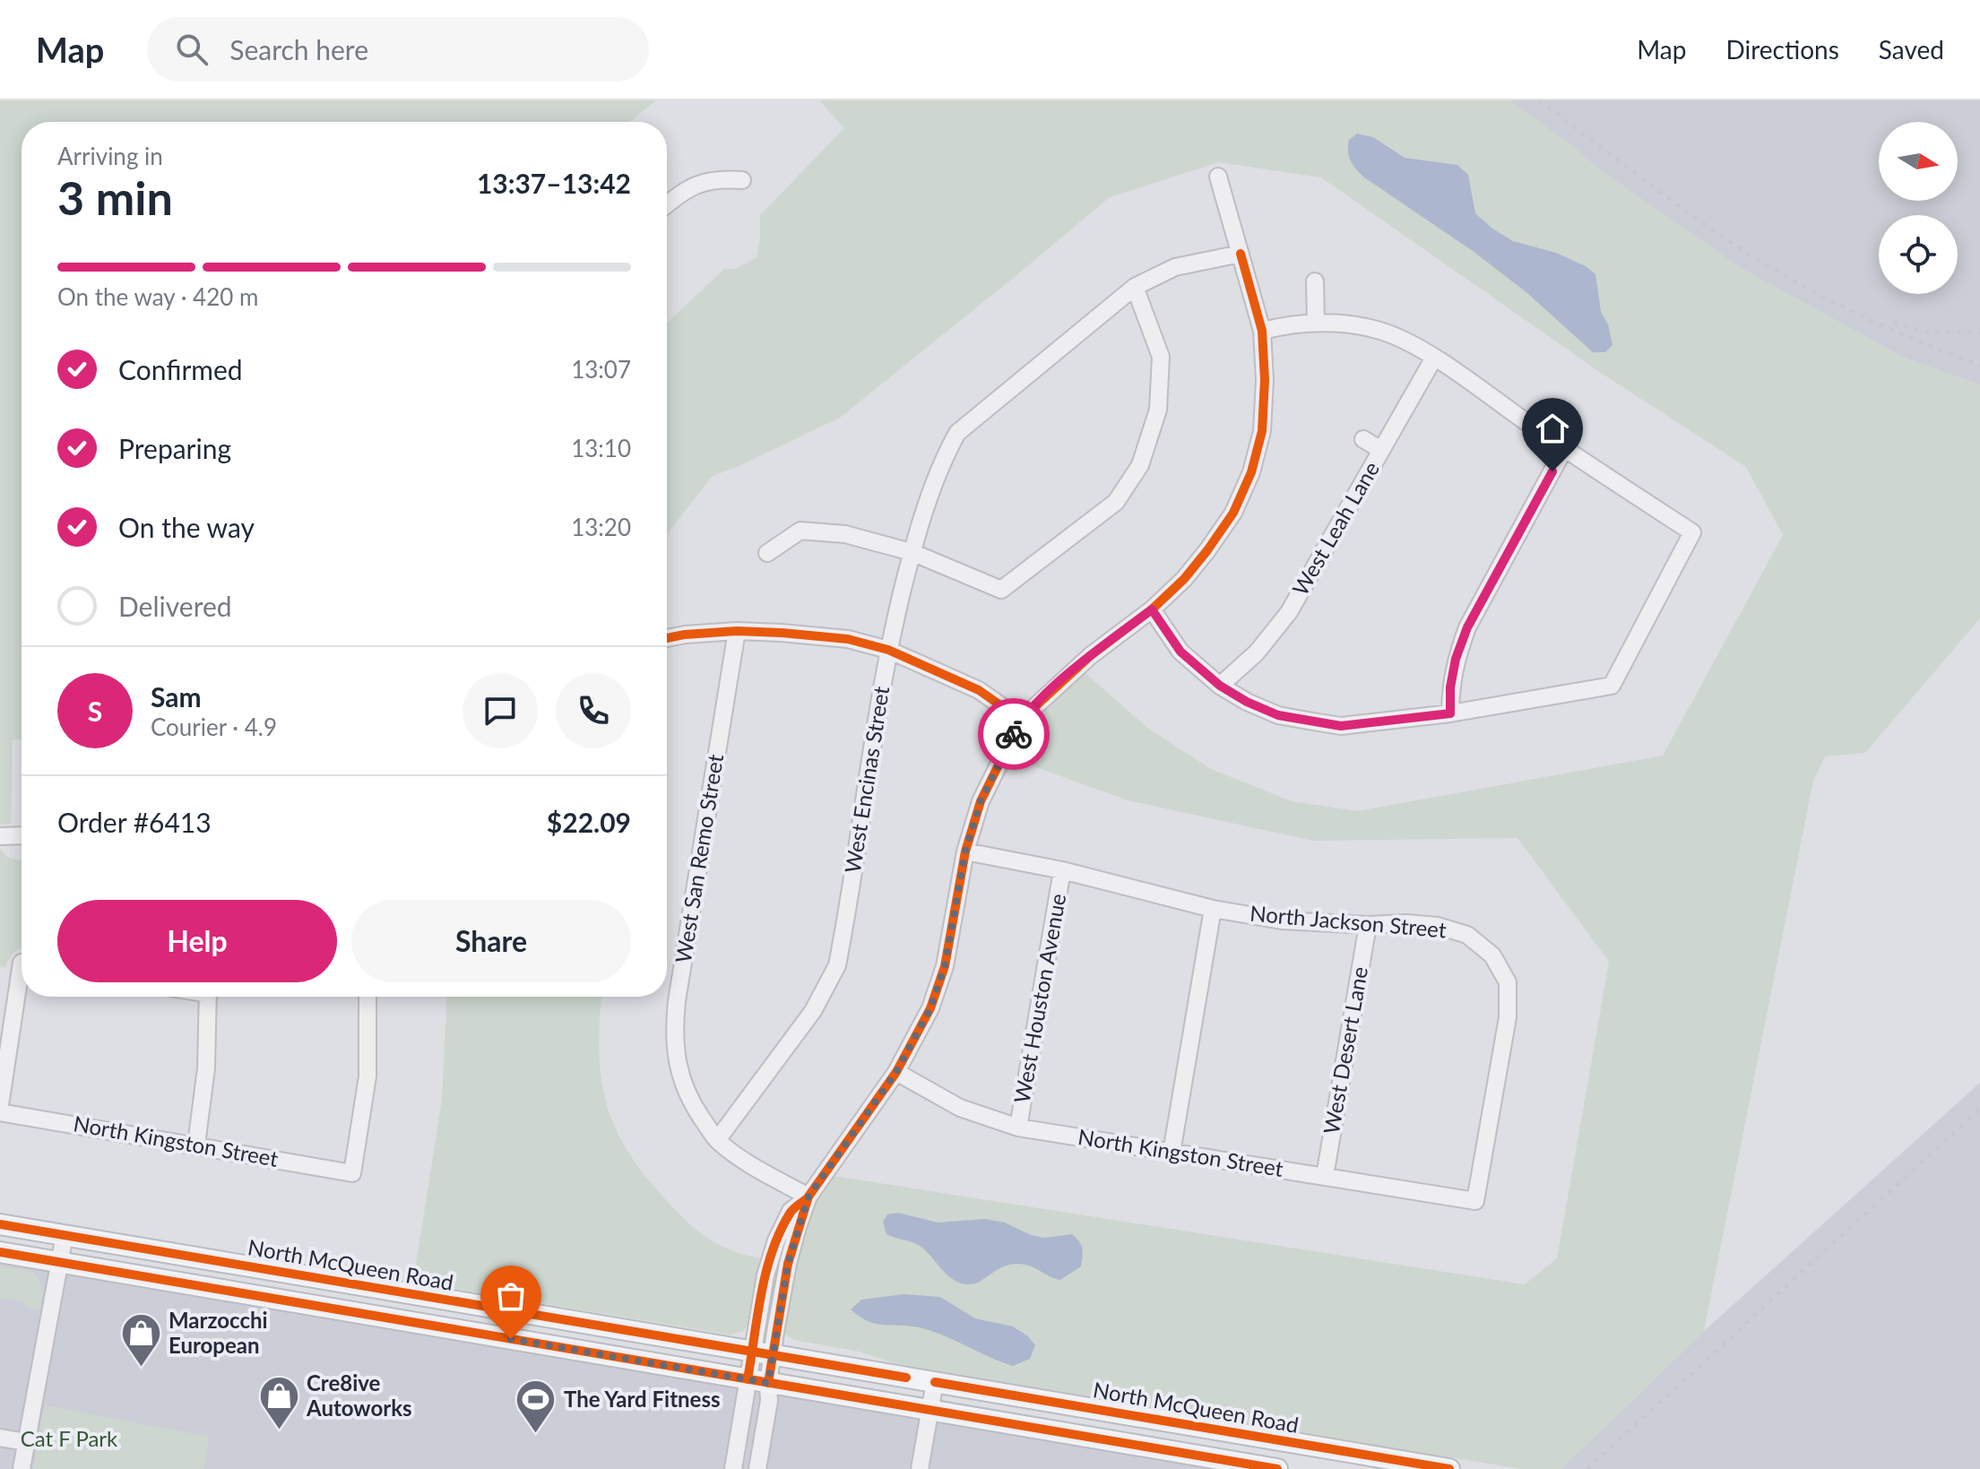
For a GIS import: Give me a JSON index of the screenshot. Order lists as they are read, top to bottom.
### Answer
{
  "streets": {
    "main road": ["North McQueen Road"],
    "street": [
      "West Leah Lane",
      "West Encinas Street",
      "West San Remo Street",
      "North Jackson Street",
      "West Houston Avenue",
      "West Desert Lane",
      "North Kingston Street"
    ]
  },
  "crossings": [
    ["West Encinas Street", "West San Remo Street"],
    ["North Jackson Street", "West Houston Avenue"],
    ["North Jackson Street", "West Desert Lane"],
    ["North Jackson Street", "North Kingston Street"],
    ["West Houston Avenue", "North Kingston Street"],
    ["West Desert Lane", "North Kingston Street"]
  ],
  "parks": ["Cat F Park"],
  "places": {
    "shop": ["Marzocchi European", "Cre8ive Autoworks"],
    "sports": ["The Yard Fitness"]
  },
  "north": "right",
  "page": {
    "header": "Map",
    "search": "Search here",
    "nav": ["Map", "Directions", "Saved"],
    "heading": ["3 min", "Arriving in", "13:37–13:42"],
    "panel": [
      "Sam",
      "Courier · 4.9",
      "Order #6413",
      "$22.09"
    ],
    "bar": "On the way · 420 m",
    "list": [
      ["Confirmed", "13:07"],
      ["Preparing", "13:10"],
      ["On the way", "13:20"],
      "Delivered"
    ],
    "round": "S",
    "buttons": ["Help", "Share"]
  }
}
